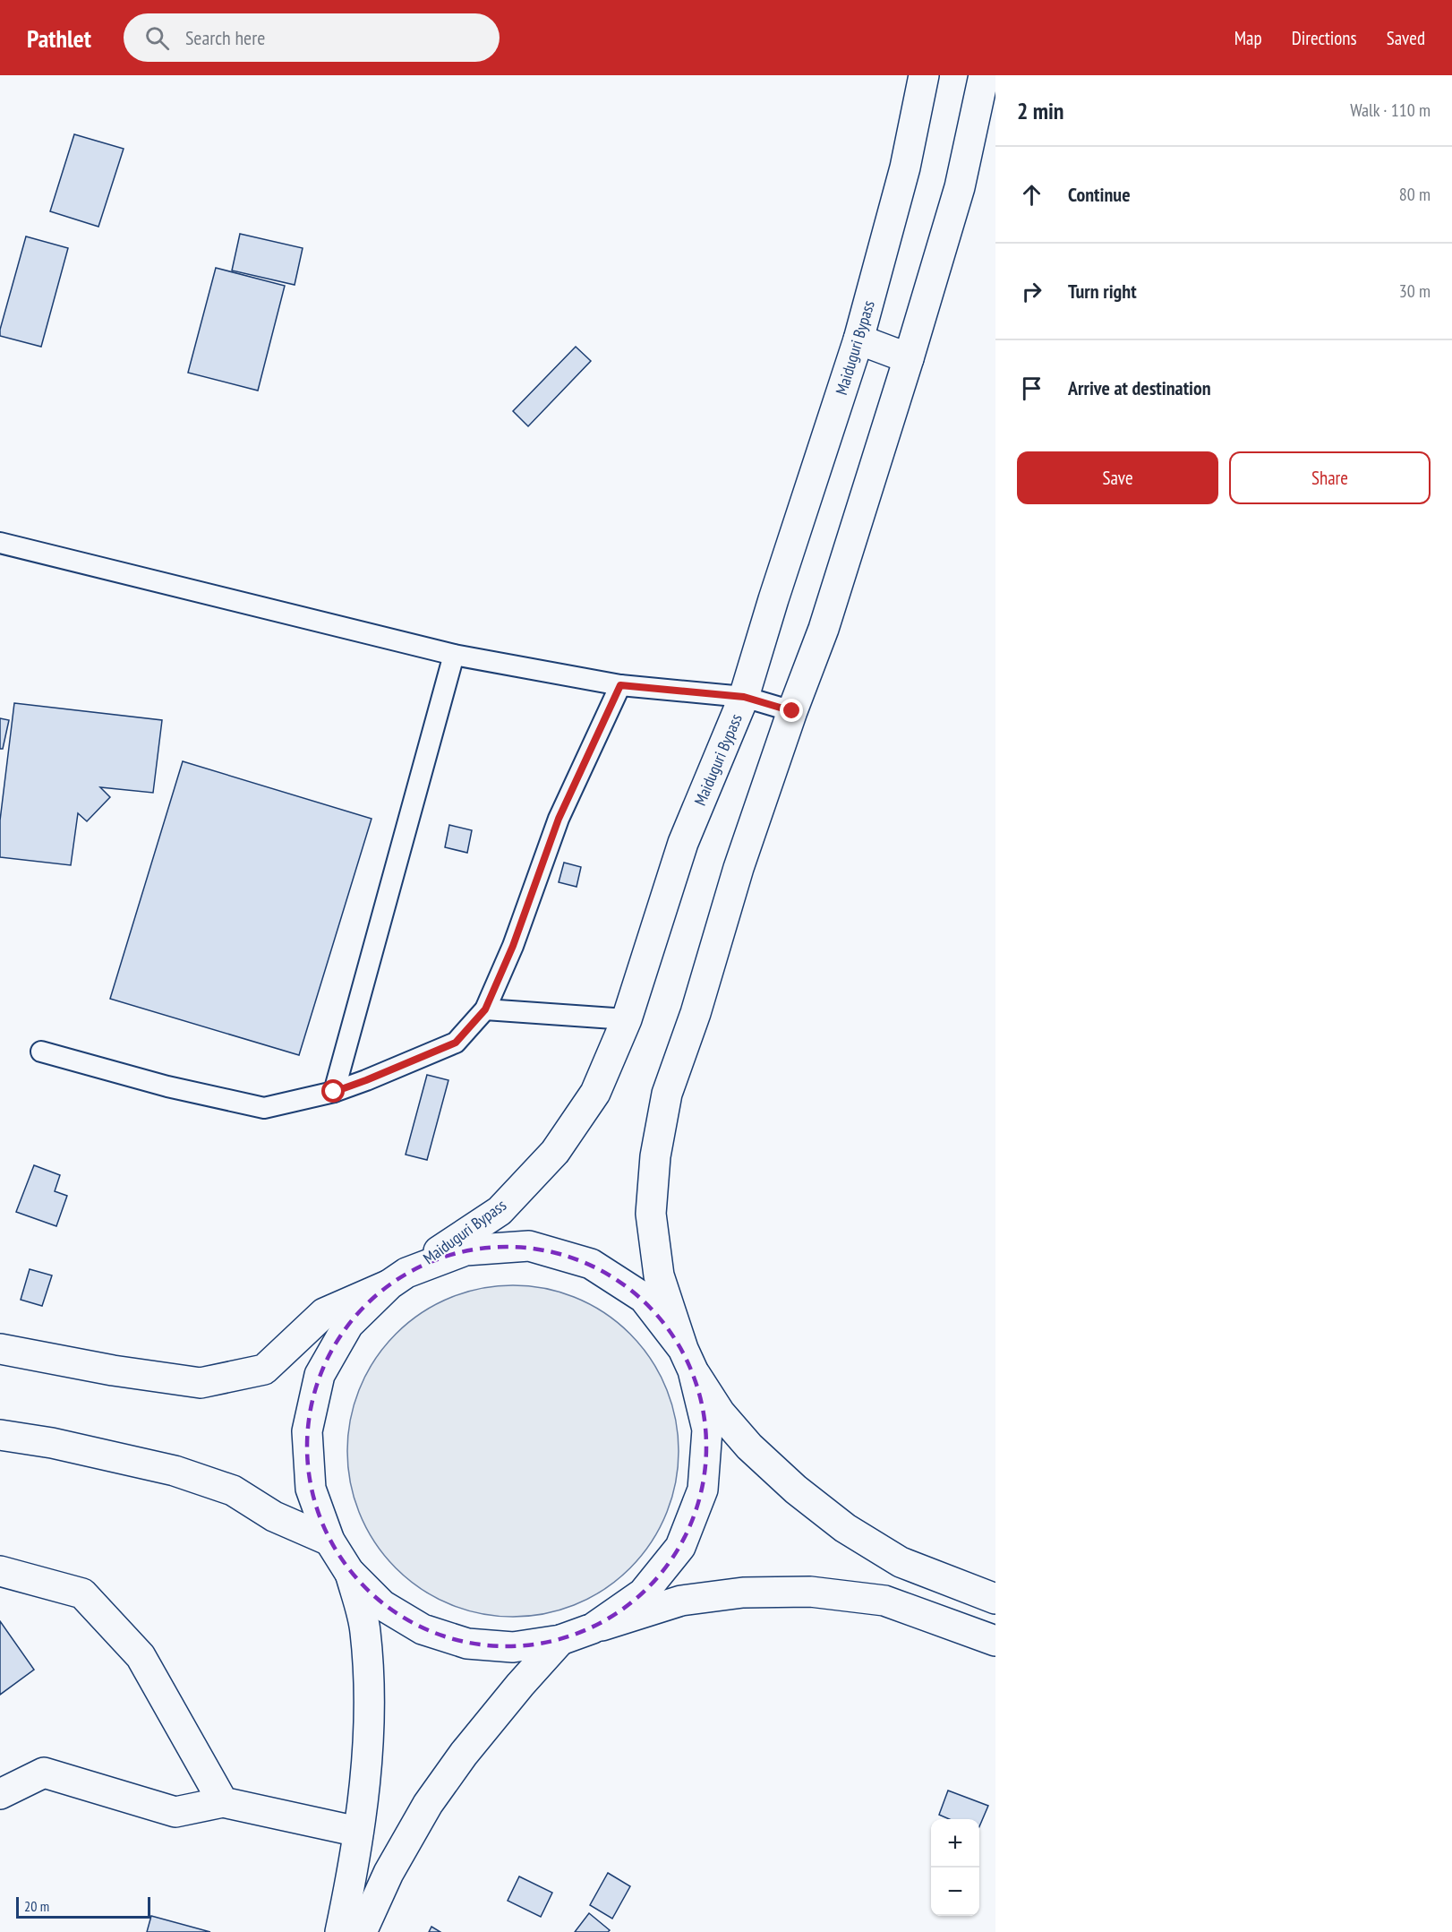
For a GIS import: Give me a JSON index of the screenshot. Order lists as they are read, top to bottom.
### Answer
{
  "streets": {
    "main road": ["Maiduguri Bypass"]
  },
  "scale_bar": "20 m",
  "page": {
    "header": "Pathlet",
    "search": "Search here",
    "nav": ["Map", "Directions", "Saved"],
    "heading": ["2 min", "Walk · 110 m"],
    "list": [
      ["Continue", "80 m"],
      ["Turn right", "30 m"],
      "Arrive at destination"
    ],
    "buttons": ["Save", "Share"],
    "map_buttons": ["+", "−"],
    "scale": "20 m"
  }
}
